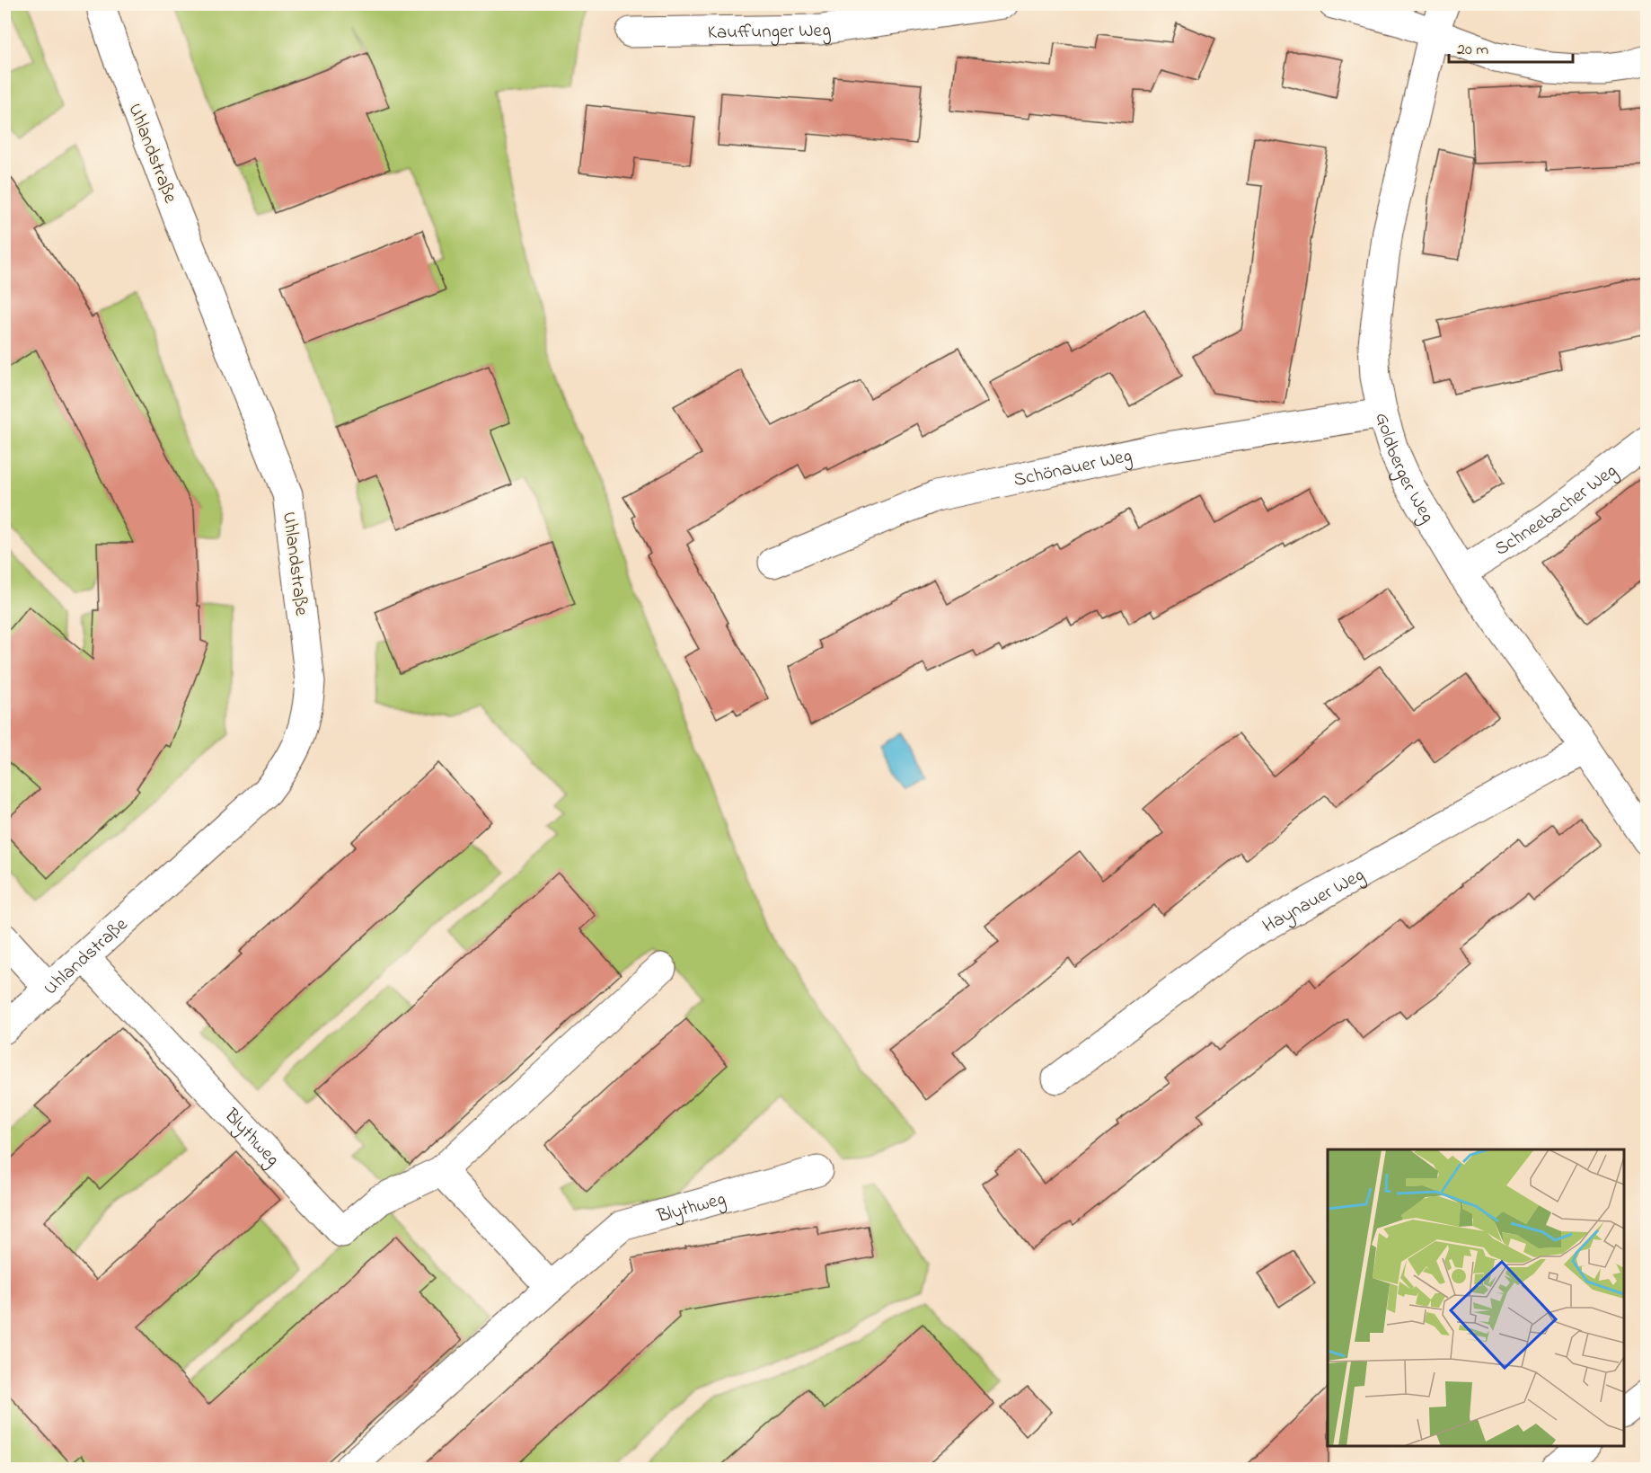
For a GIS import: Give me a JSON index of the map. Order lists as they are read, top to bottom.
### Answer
{
  "streets": {
    "street": [
      "Kauffunger Weg",
      "Uhlandstraße",
      "Goldberger Weg",
      "Schönauer Weg",
      "Schneebacher Weg",
      "Haynauer Weg",
      "Blythweg"
    ]
  },
  "crossings": [
    ["Uhlandstraße", "Blythweg"],
    ["Goldberger Weg", "Schönauer Weg"],
    ["Goldberger Weg", "Schneebacher Weg"],
    ["Goldberger Weg", "Haynauer Weg"]
  ],
  "scale_bar": "20 m"
}
